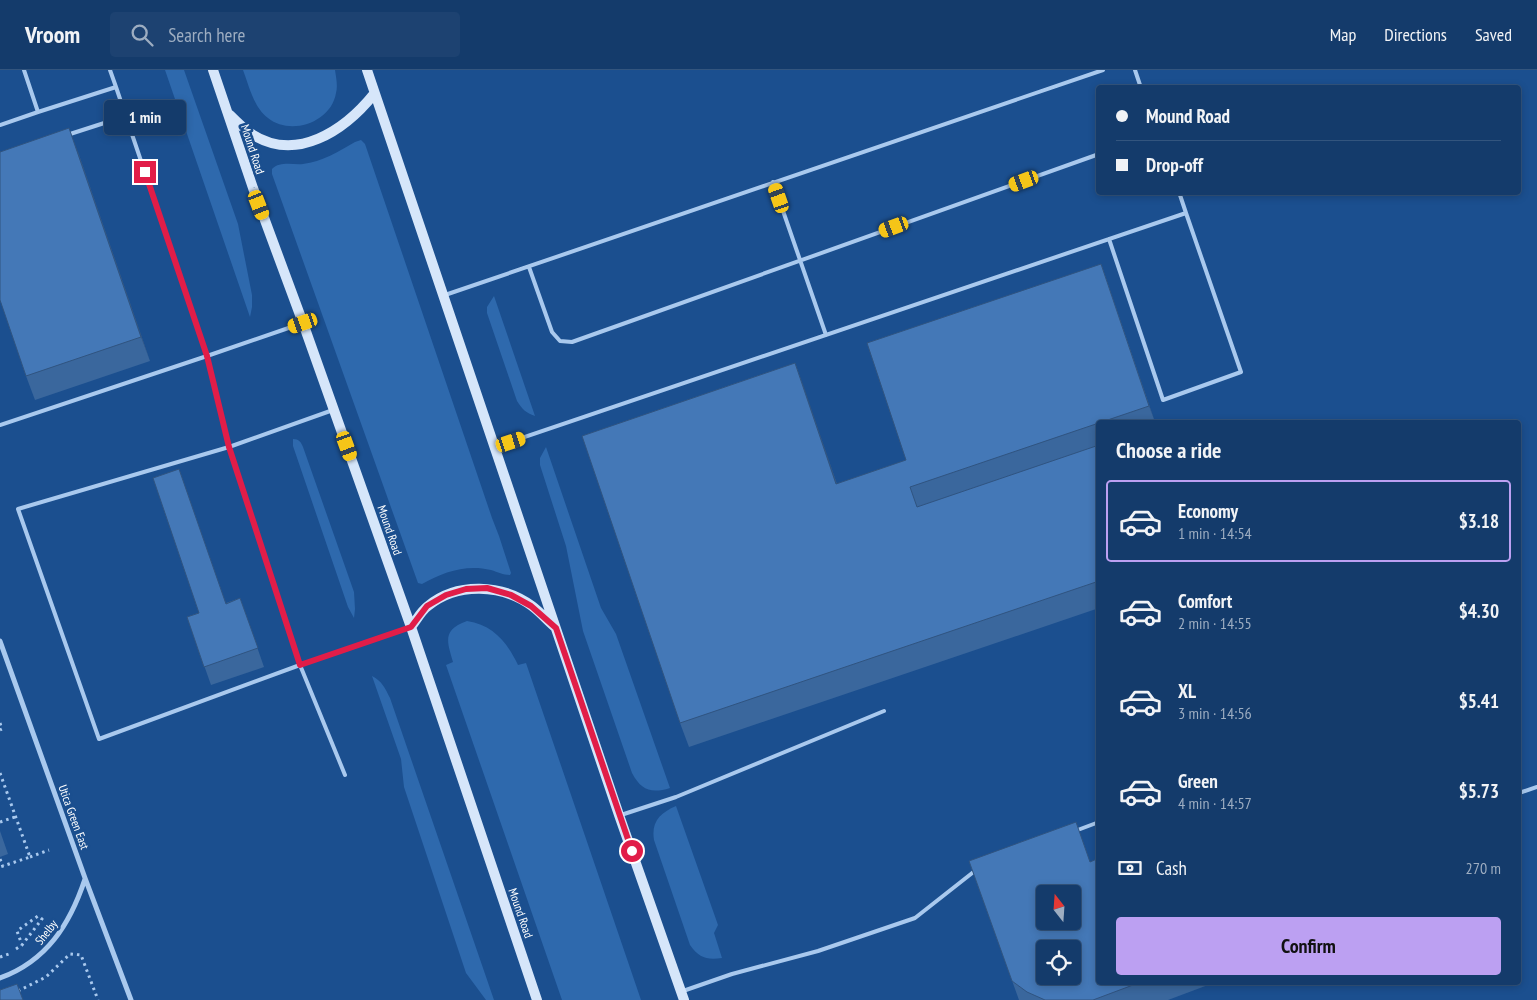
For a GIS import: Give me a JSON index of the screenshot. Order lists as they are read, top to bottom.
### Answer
{
  "streets": {
    "main road": ["Mound Road"],
    "street": ["Utica Green East", "Shelby"]
  },
  "crossings": [
    ["Utica Green East", "Shelby"]
  ],
  "north": "top",
  "page": {
    "header": "Vroom",
    "search": "Search here",
    "nav": ["Map", "Directions", "Saved"],
    "banner": ["Mound Road", "Drop-off"],
    "bubble": "1 min",
    "heading": "Choose a ride",
    "list": [
      {
        "name": "Economy",
        "note": "1 min · 14:54",
        "value": "$3.18"
      },
      {
        "name": "Comfort",
        "note": "2 min · 14:55",
        "value": "$4.30"
      },
      {
        "name": "XL",
        "note": "3 min · 14:56",
        "value": "$5.41"
      },
      {
        "name": "Green",
        "note": "4 min · 14:57",
        "value": "$5.73"
      }
    ],
    "pay": ["Cash", "270 m"],
    "buttons": "Confirm"
  }
}
